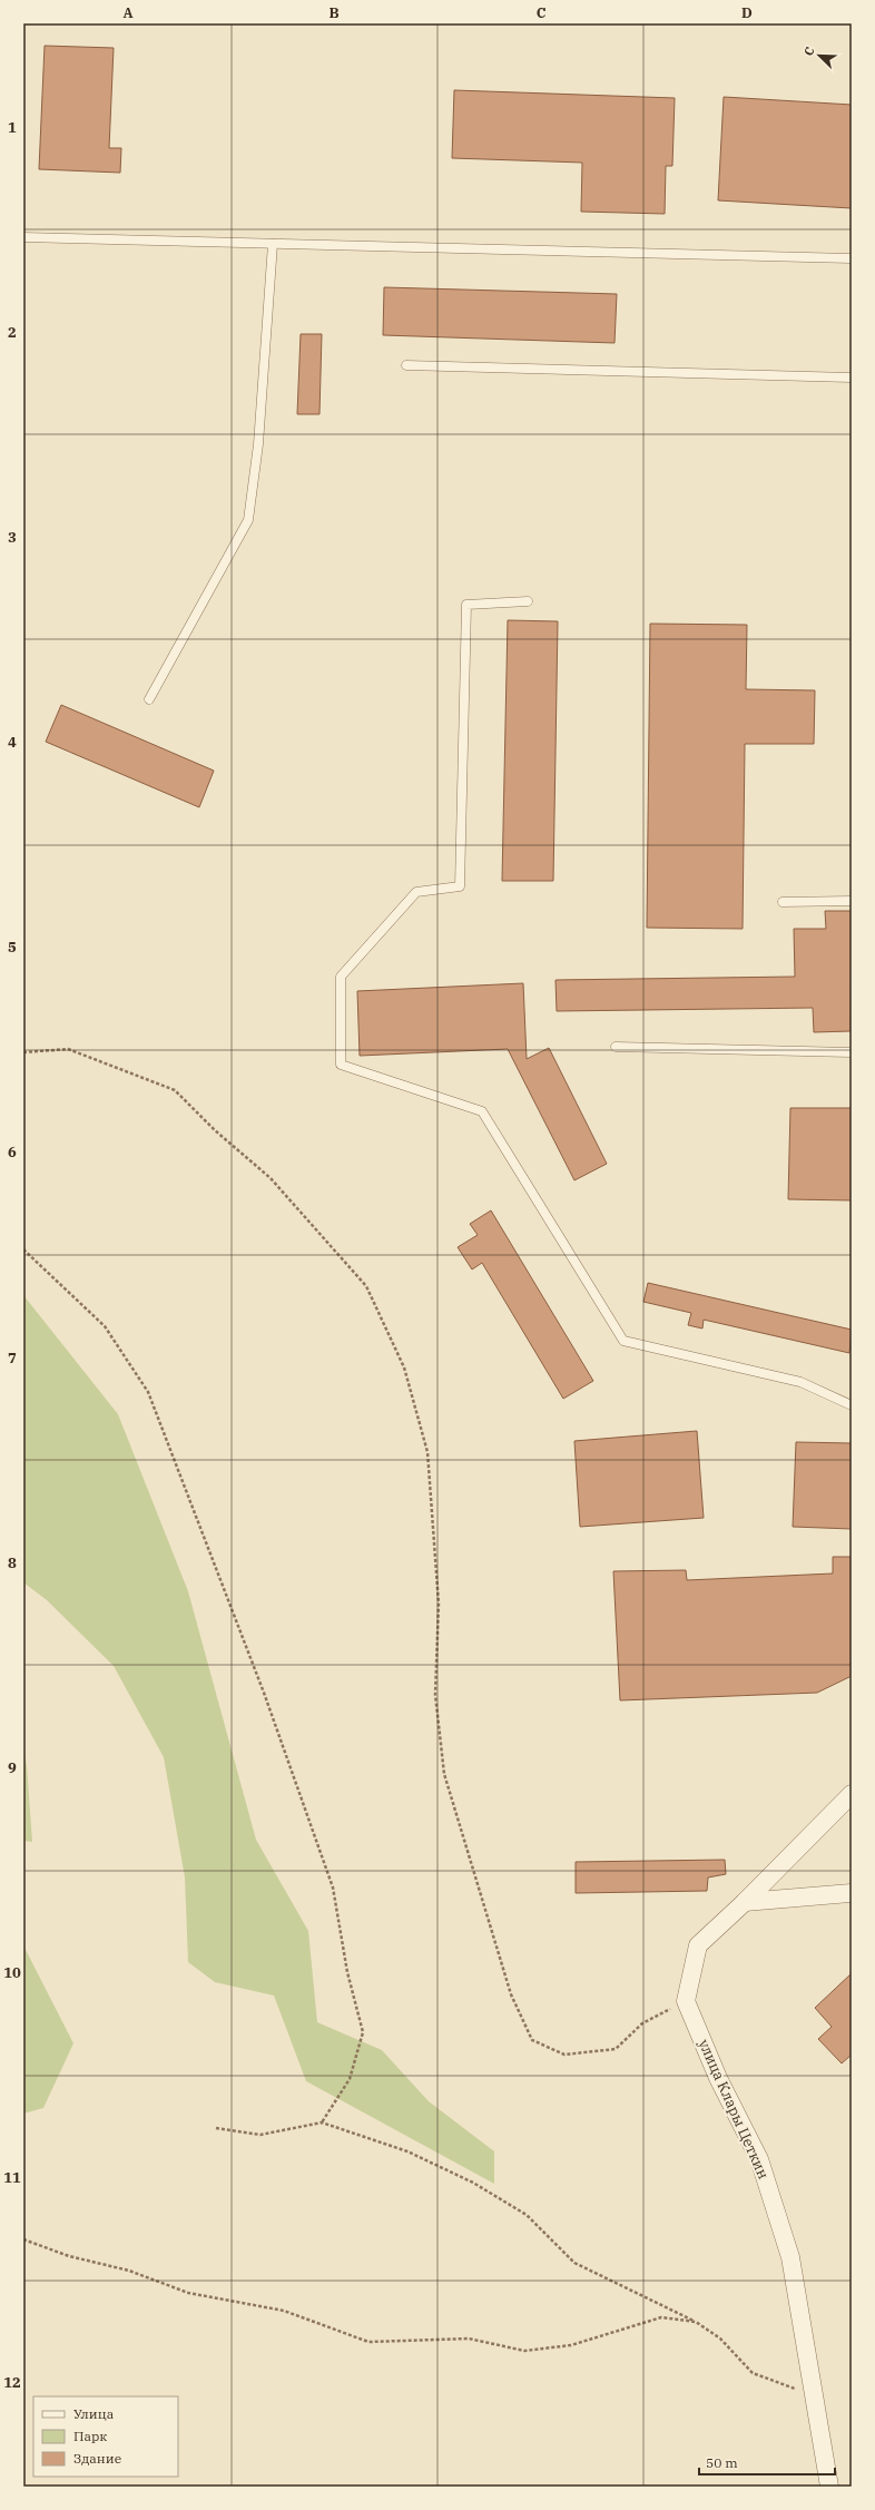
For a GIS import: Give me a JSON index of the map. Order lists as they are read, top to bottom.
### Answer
{
  "streets": {
    "street": ["улица Клары Цеткин"]
  },
  "legend": ["Улица", "Парк", "Здание"],
  "scale_bar": "50 m",
  "north": "top left",
  "grid": {
    "columns": [
      "A",
      "B",
      "C",
      "D"
    ],
    "rows": [
      "1",
      "2",
      "3",
      "4",
      "5",
      "6",
      "7",
      "8",
      "9",
      "10",
      "11",
      "12"
    ]
  }
}
